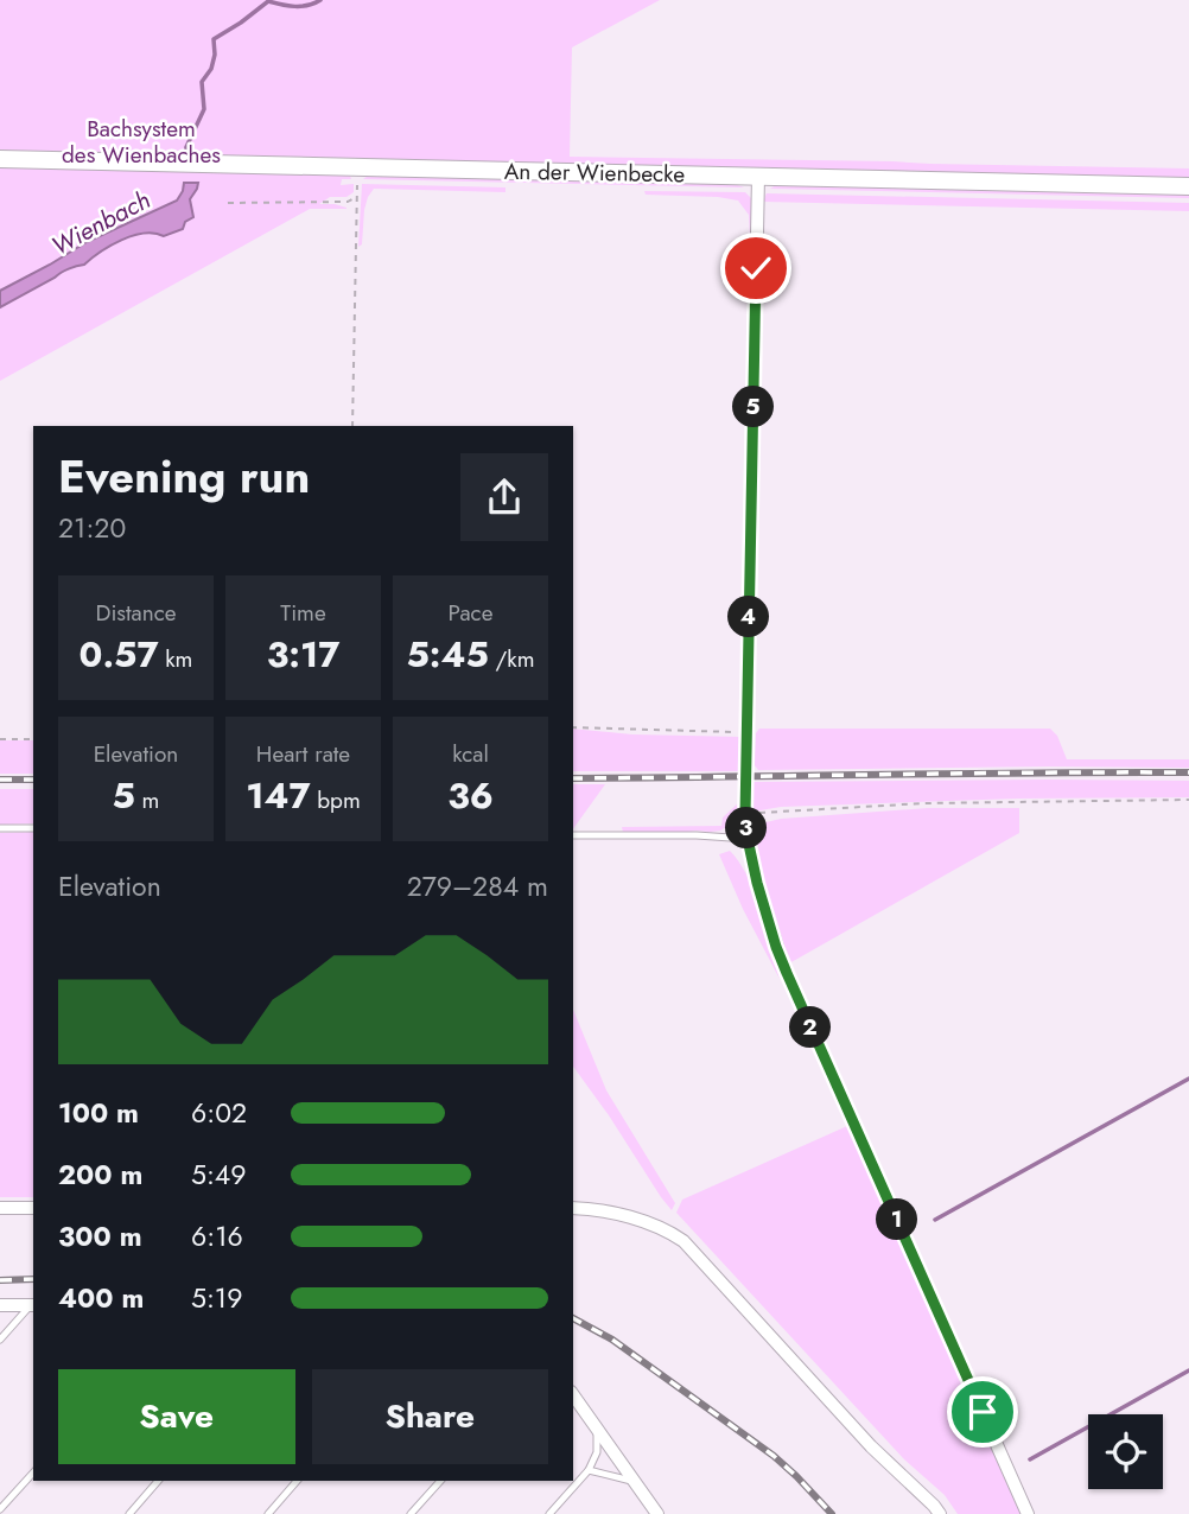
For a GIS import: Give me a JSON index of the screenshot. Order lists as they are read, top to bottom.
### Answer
{
  "streets": {
    "street": ["An der Wienbecke"]
  },
  "water": ["Wienbach"],
  "parks": ["Bachsystem des Wienbaches"],
  "page": {
    "pins": [
      "5",
      "4",
      "3",
      "2",
      "1"
    ],
    "heading": ["Evening run", "21:20"],
    "stats": [
      ["Distance", "0.57 km"],
      ["Time", "3:17"],
      ["Pace", "5:45 /km"],
      ["Elevation", "5 m"],
      ["Heart rate", "147 bpm"],
      ["kcal", "36"]
    ],
    "chart": ["Elevation", "279–284 m"],
    "list": [
      {
        "name": "100 m",
        "note": "6:02"
      },
      {
        "name": "200 m",
        "note": "5:49"
      },
      {
        "name": "300 m",
        "note": "6:16"
      },
      {
        "name": "400 m",
        "note": "5:19"
      }
    ],
    "buttons": ["Save", "Share"]
  }
}
